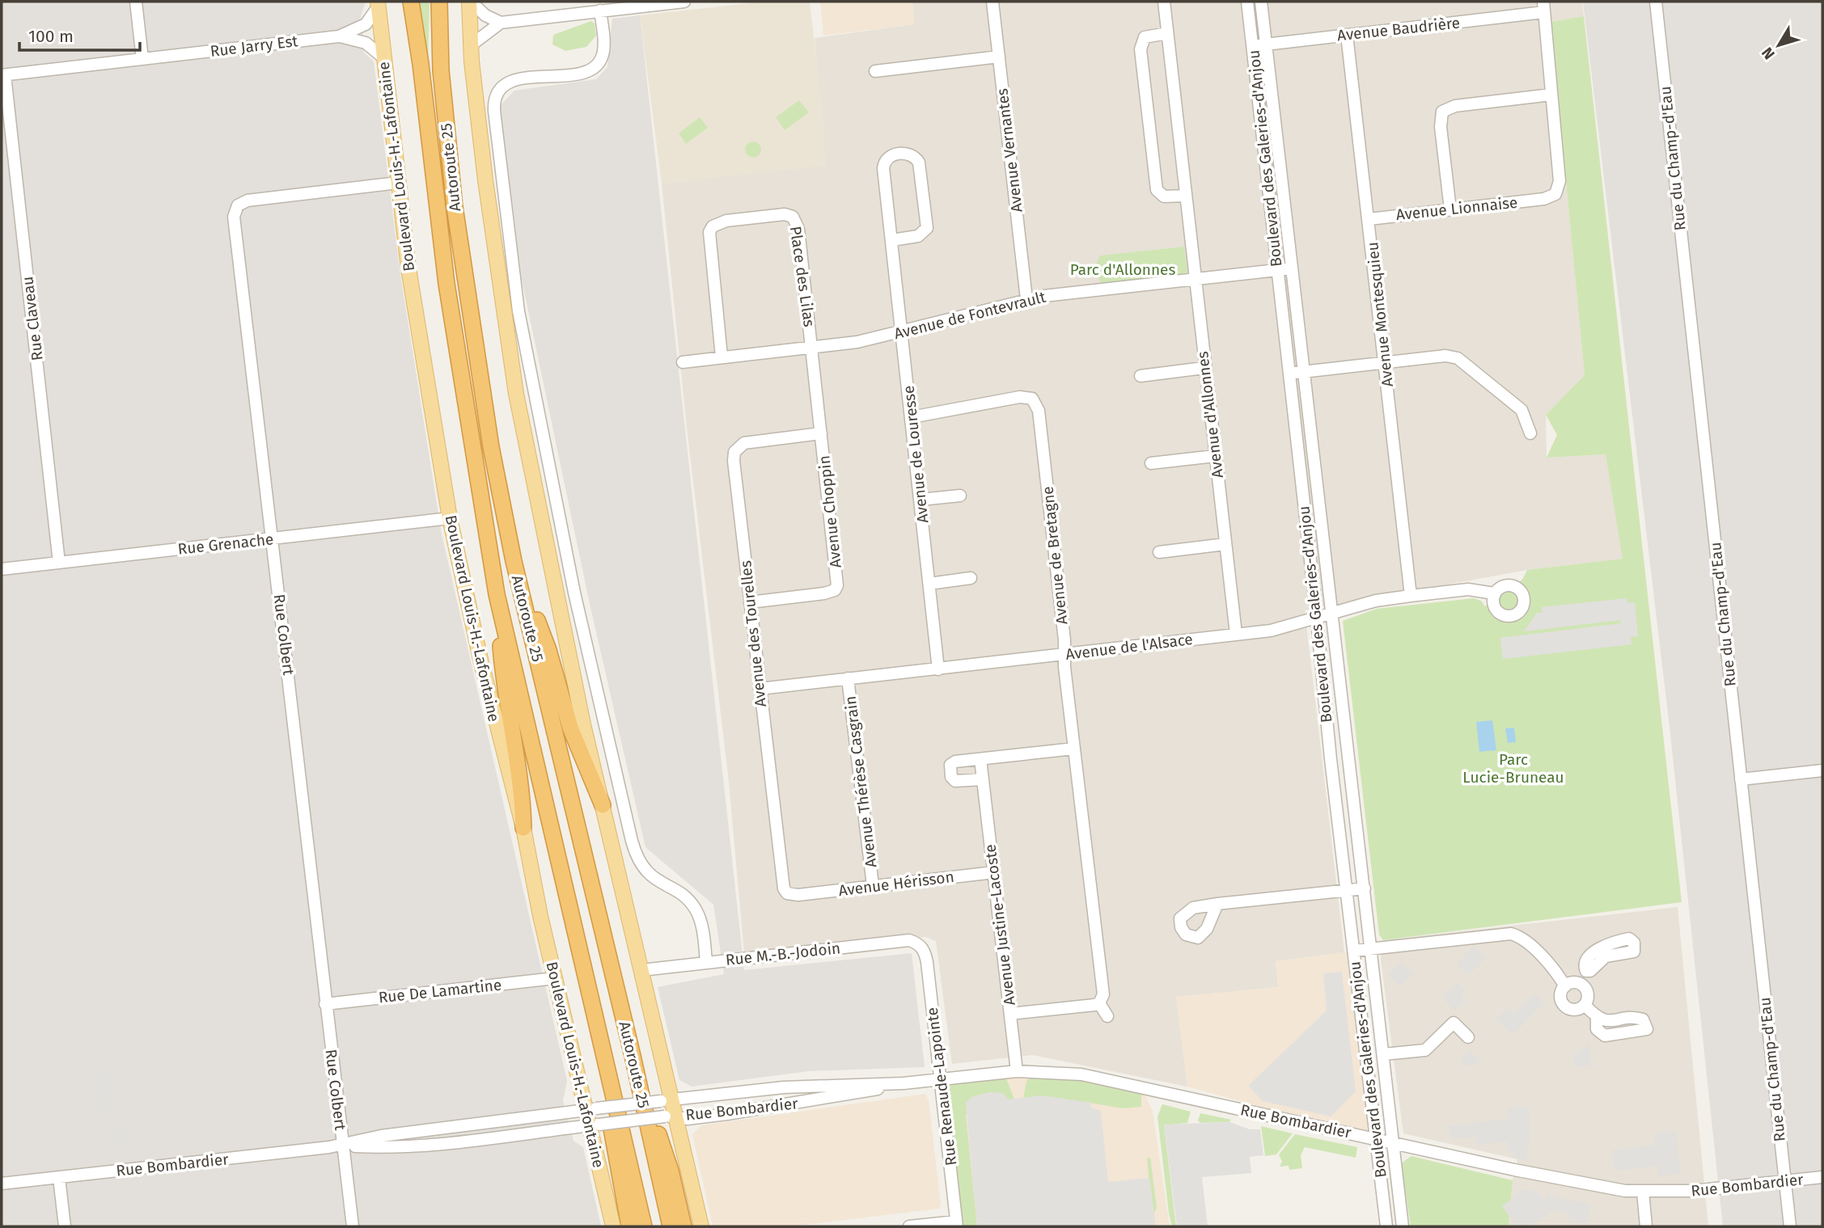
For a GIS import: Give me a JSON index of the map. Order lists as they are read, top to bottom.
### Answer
{
  "streets": {
    "highway": ["Autoroute 25"],
    "main road": ["Boulevard Louis-H.-Lafontaine"],
    "street": [
      "Avenue Baudrière",
      "Rue Jarry Est",
      "Avenue Vernantes",
      "Boulevard des Galeries-d'Anjou",
      "Rue du Champ-d'Eau",
      "Avenue Lionnaise",
      "Place des Lilas",
      "Avenue Montesquieu",
      "Avenue de Fontevrault",
      "Rue Claveau",
      "Avenue d'Allonnes",
      "Avenue de Louresse",
      "Avenue Choppin",
      "Rue Grenache",
      "Avenue de Bretagne",
      "Avenue des Tourelles",
      "Rue Colbert",
      "Avenue de l'Alsace",
      "Avenue Thérèse Casgrain",
      "Avenue Hérisson",
      "Avenue Justine-Lacoste",
      "Rue M.-B.-Jodoin",
      "Rue De Lamartine",
      "Rue Renaude-Lapointe",
      "Rue Bombardier"
    ]
  },
  "crossings": [
    ["Avenue Baudrière", "Boulevard des Galeries-d'Anjou"],
    ["Avenue Baudrière", "Avenue Montesquieu"],
    ["Rue Jarry Est", "Boulevard Louis-H.-Lafontaine"],
    ["Rue Jarry Est", "Rue Claveau"],
    ["Avenue Vernantes", "Avenue de Fontevrault"],
    ["Boulevard des Galeries-d'Anjou", "Avenue de Fontevrault"],
    ["Boulevard des Galeries-d'Anjou", "Avenue de l'Alsace"],
    ["Boulevard des Galeries-d'Anjou", "Rue Bombardier"],
    ["Rue du Champ-d'Eau", "Rue Bombardier"],
    ["Boulevard Louis-H.-Lafontaine", "Rue Grenache"],
    ["Boulevard Louis-H.-Lafontaine", "Rue Colbert"],
    ["Boulevard Louis-H.-Lafontaine", "Rue De Lamartine"],
    ["Boulevard Louis-H.-Lafontaine", "Rue Bombardier"],
    ["Avenue Lionnaise", "Avenue Montesquieu"],
    ["Place des Lilas", "Avenue de Fontevrault"],
    ["Place des Lilas", "Avenue Choppin"],
    ["Avenue Montesquieu", "Avenue de l'Alsace"],
    ["Avenue de Fontevrault", "Avenue d'Allonnes"],
    ["Avenue de Fontevrault", "Avenue de Louresse"],
    ["Avenue de Fontevrault", "Avenue Choppin"],
    ["Rue Claveau", "Rue Grenache"],
    ["Avenue d'Allonnes", "Avenue de l'Alsace"],
    ["Avenue de Louresse", "Avenue de Bretagne"],
    ["Avenue de Louresse", "Avenue de l'Alsace"],
    ["Avenue Choppin", "Avenue des Tourelles"],
    ["Rue Grenache", "Rue Colbert"],
    ["Avenue de Bretagne", "Avenue de l'Alsace"],
    ["Avenue des Tourelles", "Avenue de l'Alsace"],
    ["Avenue des Tourelles", "Avenue Hérisson"],
    ["Rue Colbert", "Rue De Lamartine"],
    ["Rue Colbert", "Rue Bombardier"],
    ["Avenue de l'Alsace", "Avenue Thérèse Casgrain"],
    ["Avenue Thérèse Casgrain", "Avenue Hérisson"],
    ["Avenue Hérisson", "Avenue Justine-Lacoste"],
    ["Avenue Justine-Lacoste", "Rue Bombardier"],
    ["Rue M.-B.-Jodoin", "Rue Renaude-Lapointe"],
    ["Rue Renaude-Lapointe", "Rue Bombardier"]
  ],
  "parks": ["Parc d'Allonnes", "Parc Lucie-Bruneau"],
  "scale_bar": "100 m",
  "north": "bottom left"
}
